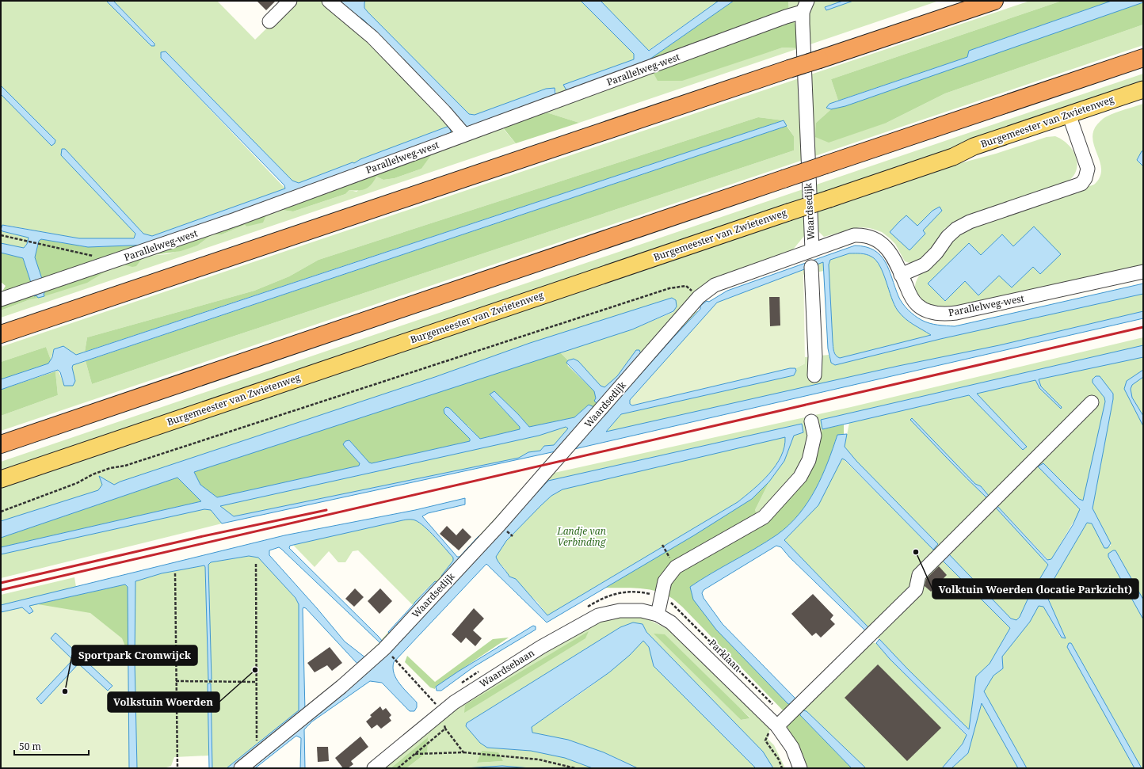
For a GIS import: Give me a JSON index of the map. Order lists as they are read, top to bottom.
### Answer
{
  "streets": {
    "main road": ["Burgemeester van Zwietenweg"],
    "street": [
      "Parallelweg-west",
      "Waardsedijk",
      "Parklaan",
      "Waardsebaan"
    ]
  },
  "crossings": [
    ["Parallelweg-west", "Waardsedijk"],
    ["Parklaan", "Waardsebaan"]
  ],
  "parks": ["Landje van Verbinding"],
  "places": ["Volktuin Woerden (locatie Parkzicht)", "Volkstuin Woerden", "Sportpark Cromwijck"],
  "scale_bar": "50 m"
}
